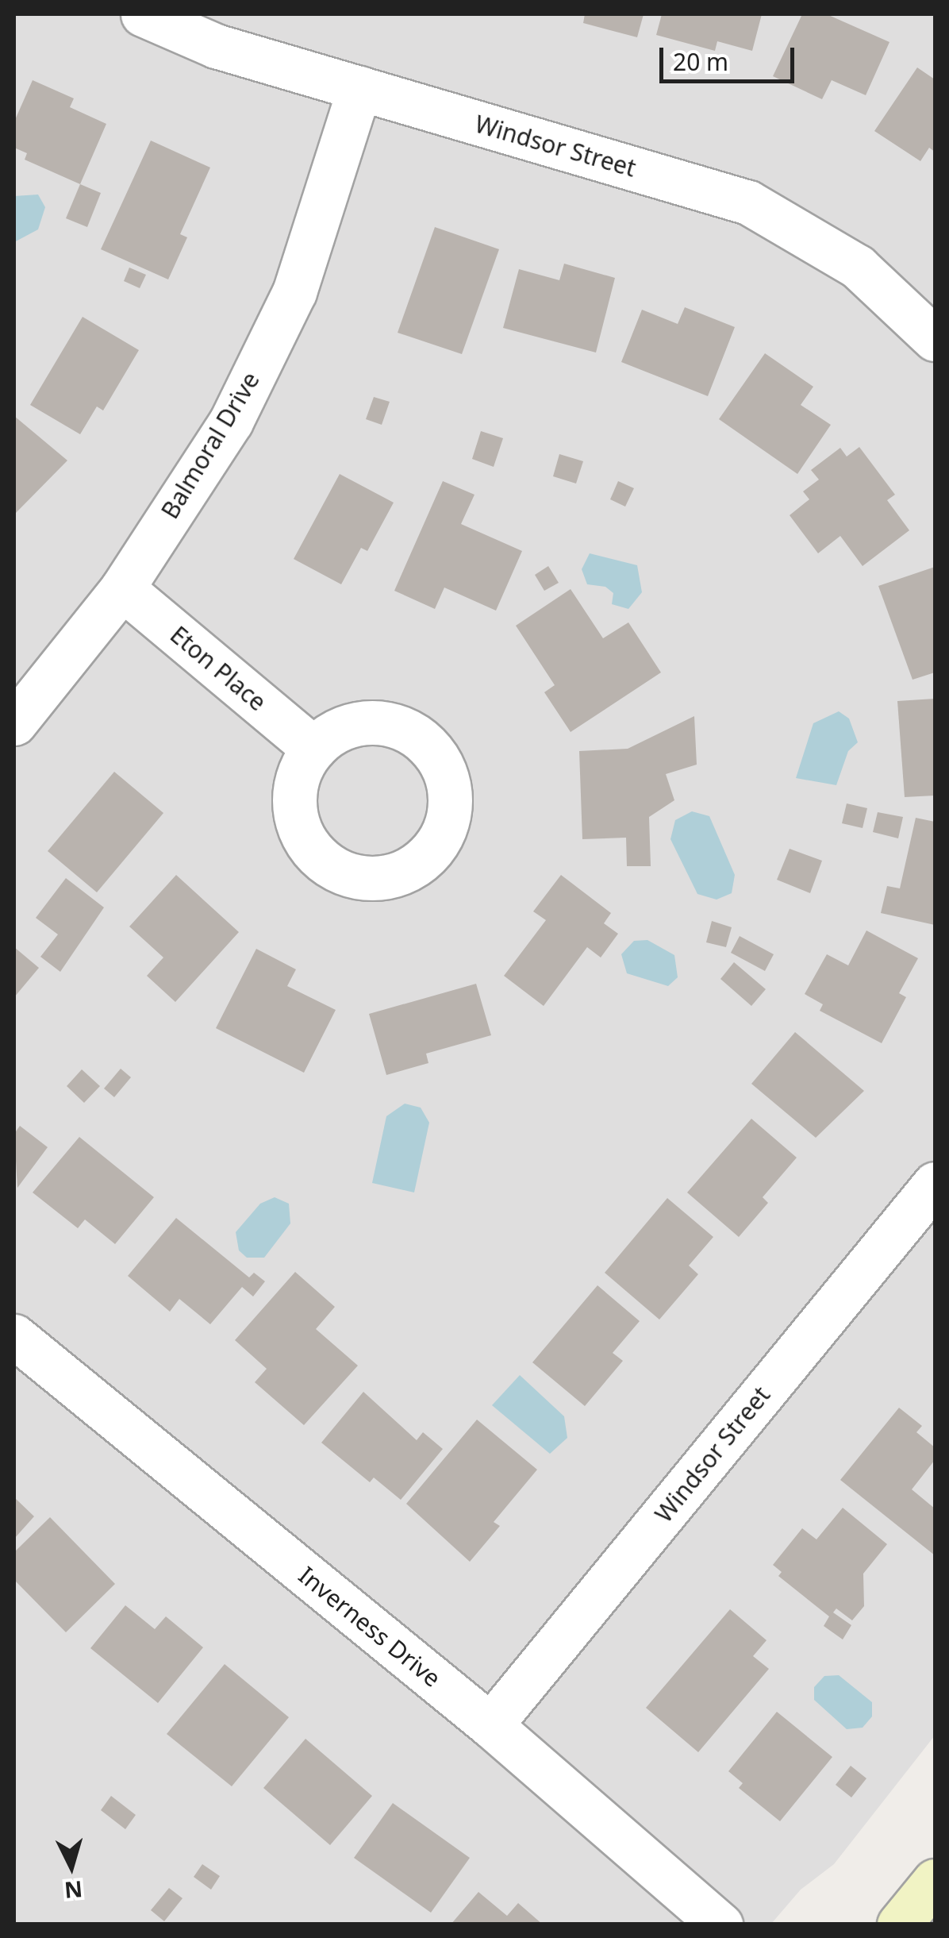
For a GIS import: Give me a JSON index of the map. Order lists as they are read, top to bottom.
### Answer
{
  "streets": {
    "street": [
      "Windsor Street",
      "Balmoral Drive",
      "Eton Place",
      "Inverness Drive"
    ]
  },
  "crossings": [
    ["Windsor Street", "Balmoral Drive"],
    ["Windsor Street", "Inverness Drive"],
    ["Balmoral Drive", "Eton Place"]
  ],
  "scale_bar": "20 m",
  "north": "bottom"
}
